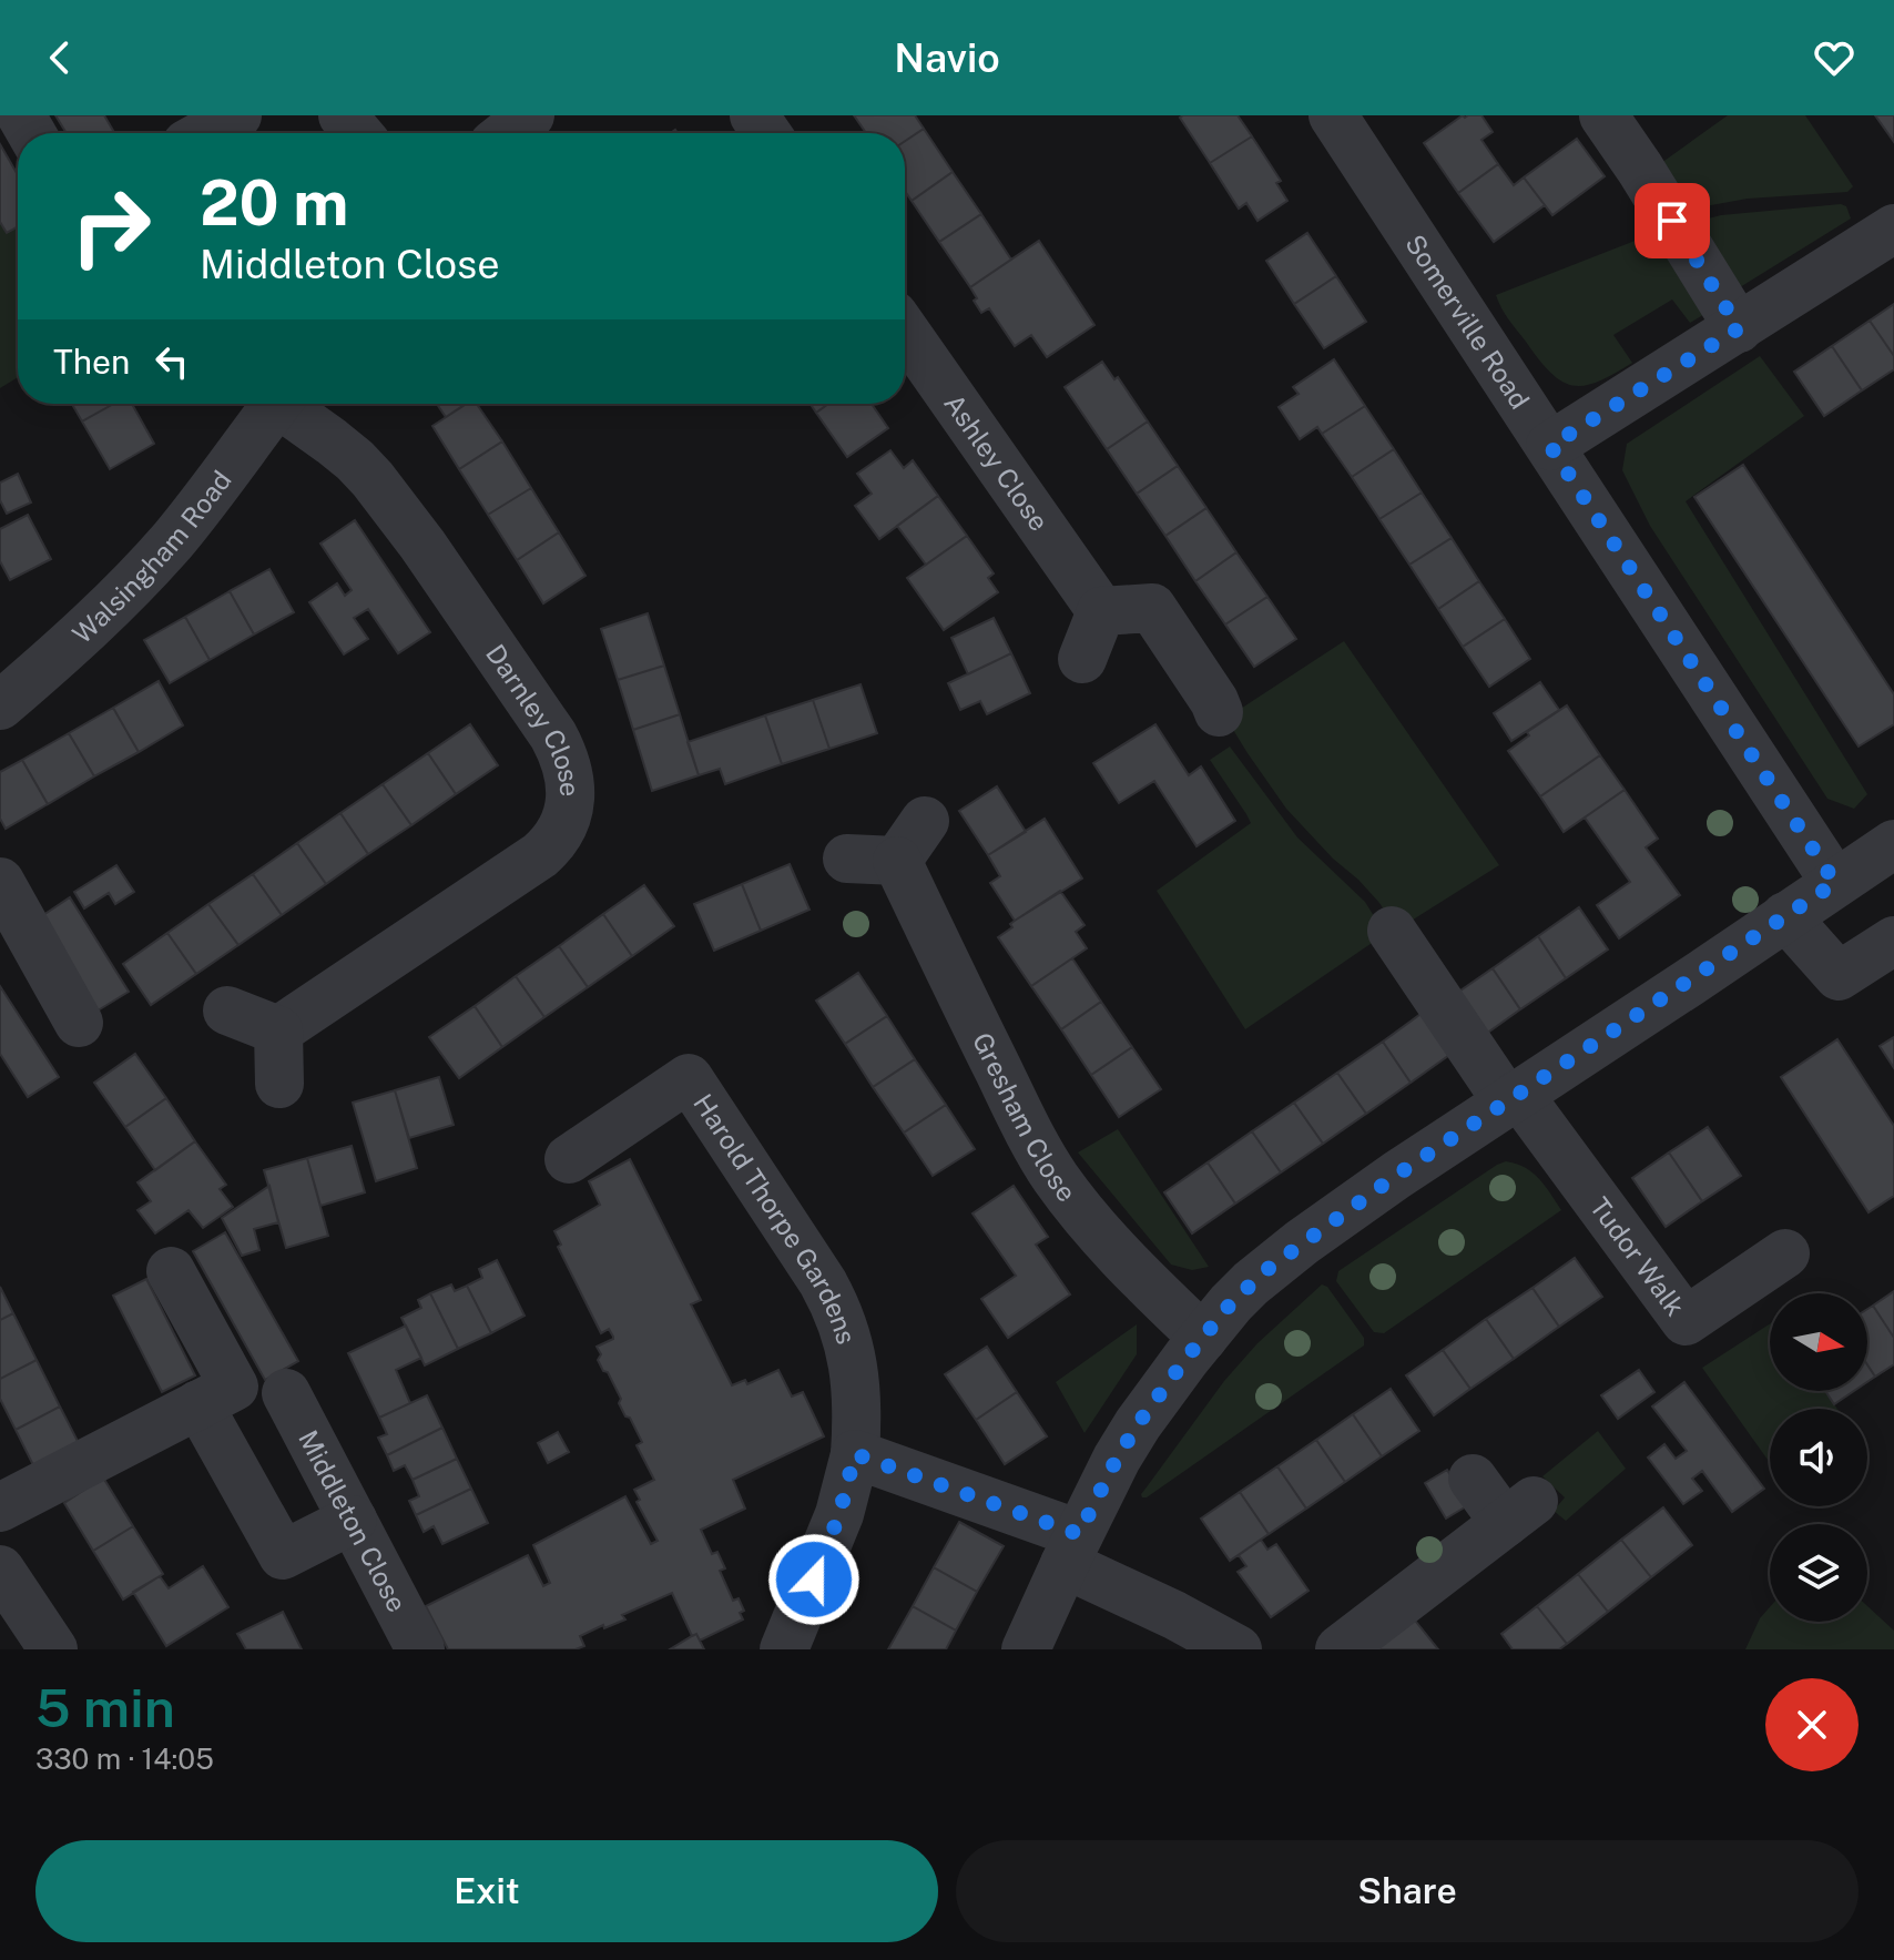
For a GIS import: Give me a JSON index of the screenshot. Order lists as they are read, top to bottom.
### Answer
{
  "streets": {
    "street": [
      "Somerville Road",
      "Ashley Close",
      "Walsingham Road",
      "Darnley Close",
      "Gresham Close",
      "Harold Thorpe Gardens",
      "Tudor Walk",
      "Middleton Close"
    ]
  },
  "north": "right",
  "page": {
    "header": "Navio",
    "turn": ["20 m", "Middleton Close"],
    "then": "Then",
    "heading": ["5 min", "330 m · 14:05"],
    "buttons": ["Exit", "Share"]
  }
}
